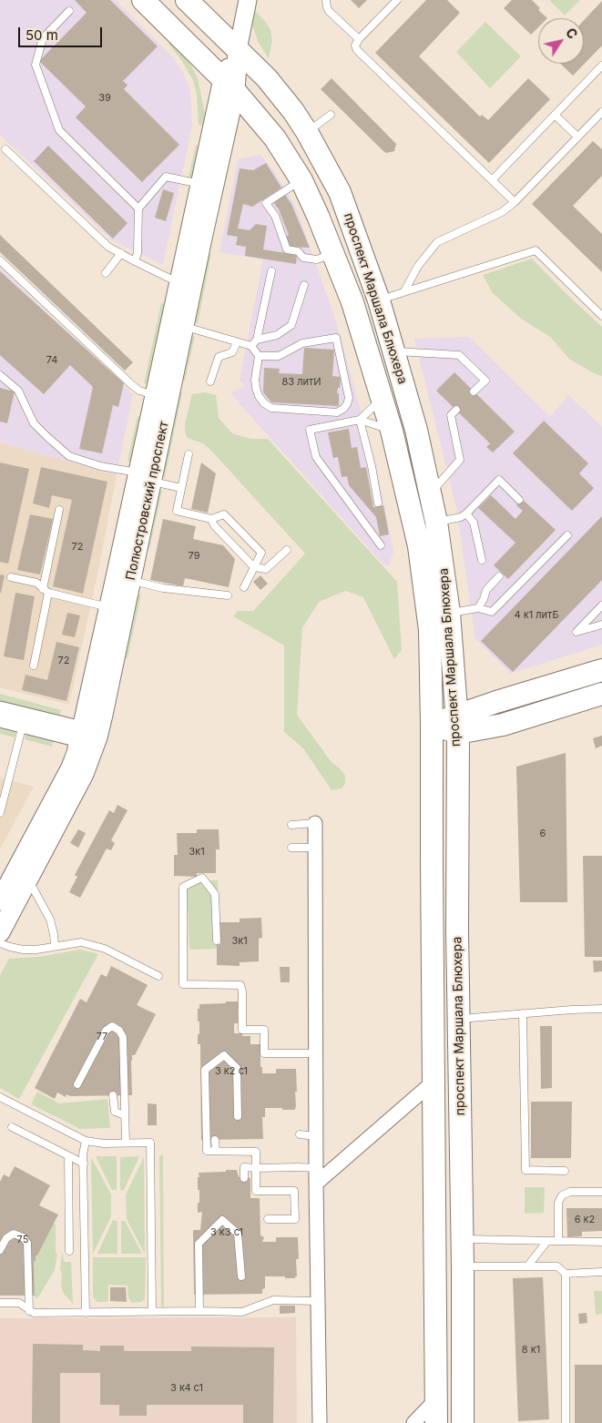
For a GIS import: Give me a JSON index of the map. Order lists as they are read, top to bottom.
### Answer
{
  "streets": {
    "main road": ["проспект Маршала Блюхера", "Полюстровский проспект"]
  },
  "crossings": [
    ["проспект Маршала Блюхера", "Полюстровский проспект"]
  ],
  "house_numbers": [
    "39",
    "74",
    "83 литИ",
    "72",
    "79",
    "4 к1 литБ",
    "72",
    "6",
    "3к1",
    "3к1",
    "77",
    "3 к2 с1",
    "6 к2",
    "3 к3 с1",
    "75",
    "8 к1",
    "3 к4 с1"
  ],
  "scale_bar": "50 m",
  "north": "top right"
}
